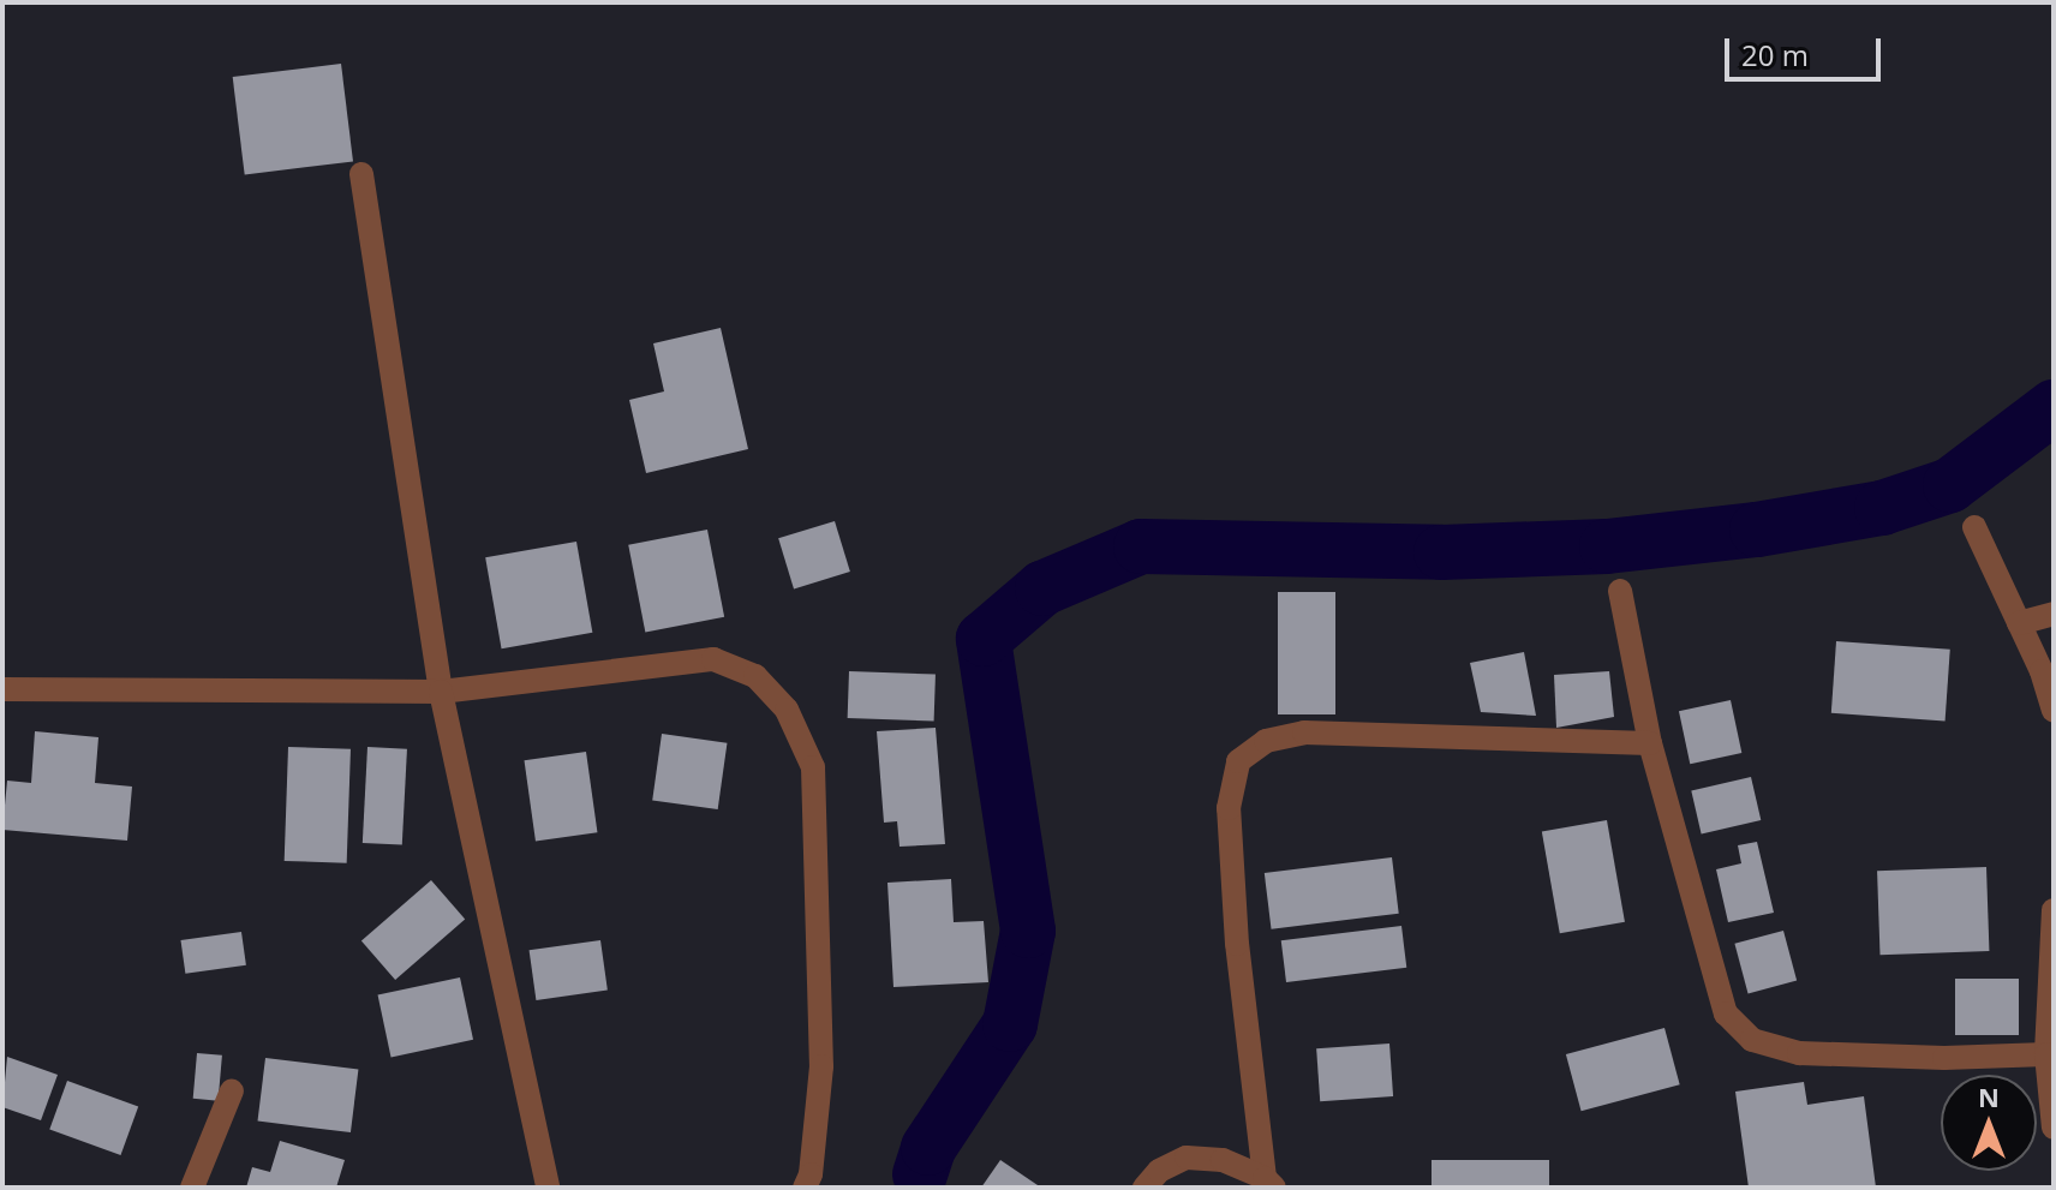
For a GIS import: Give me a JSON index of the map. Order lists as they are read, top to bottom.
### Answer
{
  "scale_bar": "20 m",
  "north": "top"
}
